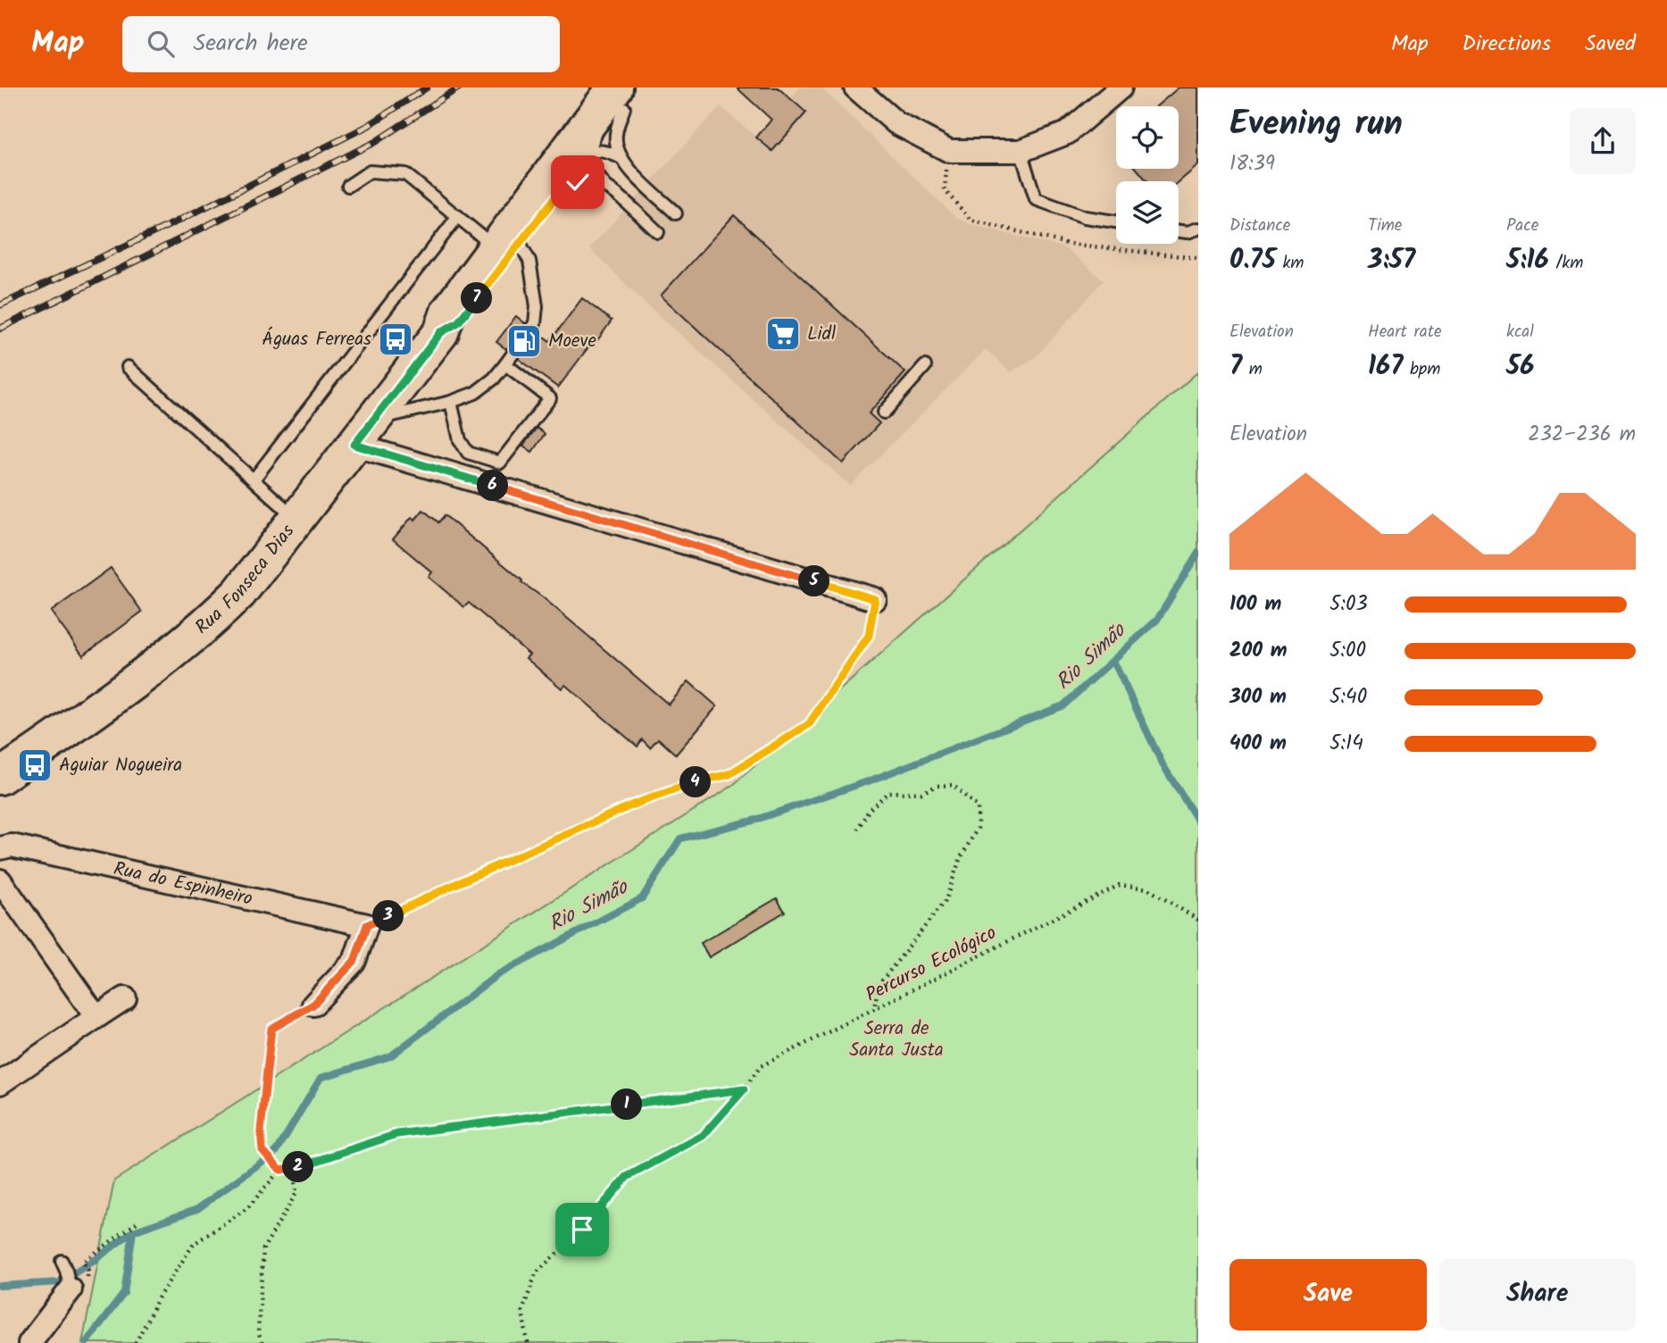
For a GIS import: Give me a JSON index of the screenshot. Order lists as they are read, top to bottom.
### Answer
{
  "streets": {
    "main road": ["Rua Fonseca Dias"],
    "street": ["Rua do Espinheiro"],
    "path": ["Percurso Ecológico"]
  },
  "water": ["Rio Simão"],
  "parks": ["Serra de Santa Justa"],
  "places": {
    "supermarket": ["Lidl"],
    "bus stop": ["Águas Ferreas", "Aguiar Nogueira"],
    "fuel station": ["Moeve"]
  },
  "page": {
    "header": "Map",
    "search": "Search here",
    "nav": ["Map", "Directions", "Saved"],
    "heading": ["Evening run", "18:39"],
    "stats": [
      ["Distance", "0.75 km"],
      ["Time", "3:57"],
      ["Pace", "5:16 /km"],
      ["Elevation", "7 m"],
      ["Heart rate", "167 bpm"],
      ["kcal", "56"]
    ],
    "pins": [
      "7",
      "6",
      "5",
      "4",
      "3",
      "1",
      "2"
    ],
    "chart": ["Elevation", "232–236 m"],
    "list": [
      {
        "name": "100 m",
        "note": "5:03"
      },
      {
        "name": "200 m",
        "note": "5:00"
      },
      {
        "name": "300 m",
        "note": "5:40"
      },
      {
        "name": "400 m",
        "note": "5:14"
      }
    ],
    "buttons": ["Save", "Share"]
  }
}
